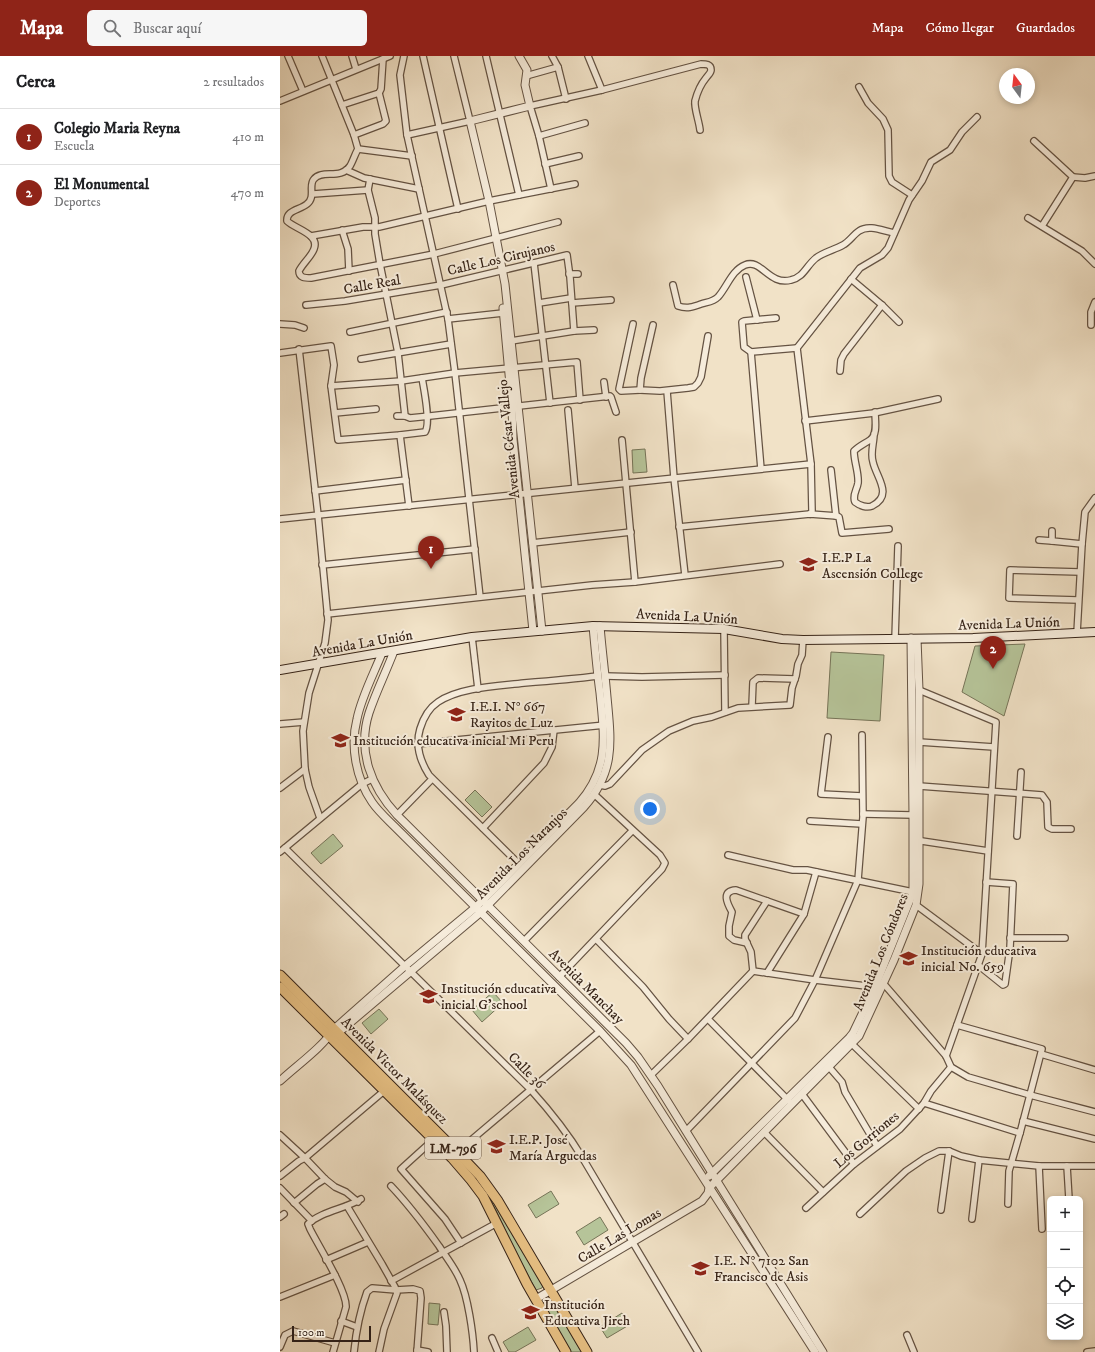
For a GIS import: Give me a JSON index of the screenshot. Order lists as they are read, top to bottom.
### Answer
{
  "streets": {
    "main road": ["Avenida La Unión", "Avenida Victor Malásquez", "LM-796"],
    "street": [
      "Calle Los Cirujanos",
      "Calle Real",
      "Avenida César Vallejo",
      "Avenida Los Naranjos",
      "Avenida Los Cóndores",
      "Avenida Manchay",
      "Calle 36",
      "Los Gorriones",
      "Calle Las Lomas"
    ]
  },
  "crossings": [
    ["Calle Los Cirujanos", "Calle Real"],
    ["Calle Los Cirujanos", "Avenida César Vallejo"],
    ["Avenida César Vallejo", "Avenida La Unión"],
    ["Avenida La Unión", "Avenida Los Naranjos"],
    ["Avenida La Unión", "Avenida Los Cóndores"],
    ["Avenida La Unión", "Avenida Manchay"],
    ["Avenida Los Naranjos", "Avenida Manchay"],
    ["Avenida Los Naranjos", "Avenida Victor Malásquez"],
    ["Avenida Los Naranjos", "Calle 36"],
    ["Avenida Los Cóndores", "Avenida Manchay"],
    ["Avenida Los Cóndores", "Calle Las Lomas"],
    ["Avenida Manchay", "Calle Las Lomas"],
    ["Avenida Victor Malásquez", "Calle Las Lomas"],
    ["Calle 36", "Calle Las Lomas"]
  ],
  "places": {
    "school or university": [
      "I.E.P La Ascensión College",
      "I.E.I. N° 667 Rayitos de Luz",
      "Institución educativa inicial Mi Peru",
      "Institución educativa inicial No. 659",
      "Institución educativa inicial G'school",
      "I.E.P. José María Arguedas",
      "I.E. N° 7102 San Francisco de Asis",
      "Institución Educativa Jireh"
    ]
  },
  "scale_bar": "100 m",
  "north": "top",
  "page": {
    "header": "Mapa",
    "search": "Buscar aquí",
    "nav": ["Mapa", "Cómo llegar", "Guardados"],
    "heading": ["Cerca", "2 resultados"],
    "list": [
      {
        "mark": "1",
        "name": "Colegio Maria Reyna",
        "note": "Escuela",
        "value": "410 m"
      },
      {
        "mark": "2",
        "name": "El Monumental",
        "note": "Deportes",
        "value": "470 m"
      }
    ],
    "pins": ["1", "2"],
    "map_buttons": ["+", "−"],
    "scale": "100 m"
  }
}
